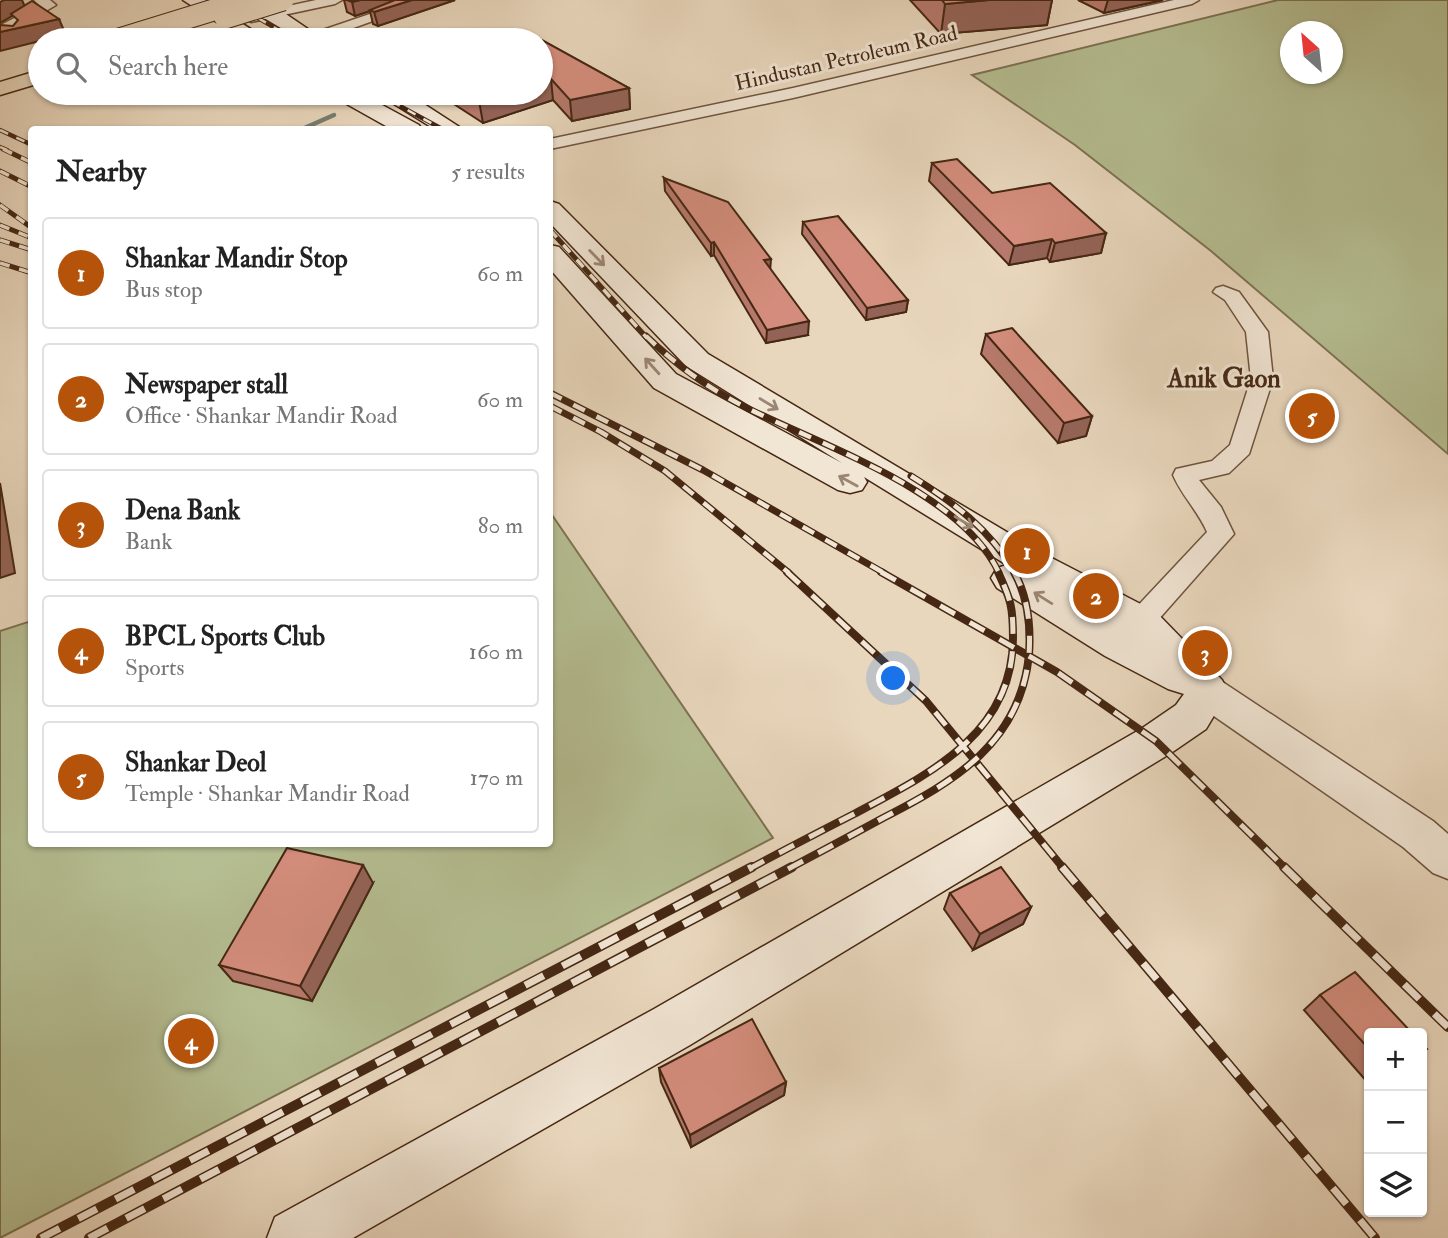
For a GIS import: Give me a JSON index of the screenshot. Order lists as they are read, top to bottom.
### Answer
{
  "streets": {
    "street": ["Hindustan Petroleum Road"]
  },
  "districts": ["Anik Gaon"],
  "north": "top left",
  "page": {
    "search": "Search here",
    "heading": ["Nearby", "5 results"],
    "list": [
      {
        "mark": "1",
        "name": "Shankar Mandir Stop",
        "note": "Bus stop",
        "value": "60 m"
      },
      {
        "mark": "2",
        "name": "Newspaper stall",
        "note": "Office · Shankar Mandir Road",
        "value": "60 m"
      },
      {
        "mark": "3",
        "name": "Dena Bank",
        "note": "Bank",
        "value": "80 m"
      },
      {
        "mark": "4",
        "name": "BPCL Sports Club",
        "note": "Sports",
        "value": "160 m"
      },
      {
        "mark": "5",
        "name": "Shankar Deol",
        "note": "Temple · Shankar Mandir Road",
        "value": "170 m"
      }
    ],
    "pins": [
      "5",
      "1",
      "2",
      "3",
      "4"
    ],
    "map_buttons": ["+", "−"]
  }
}
